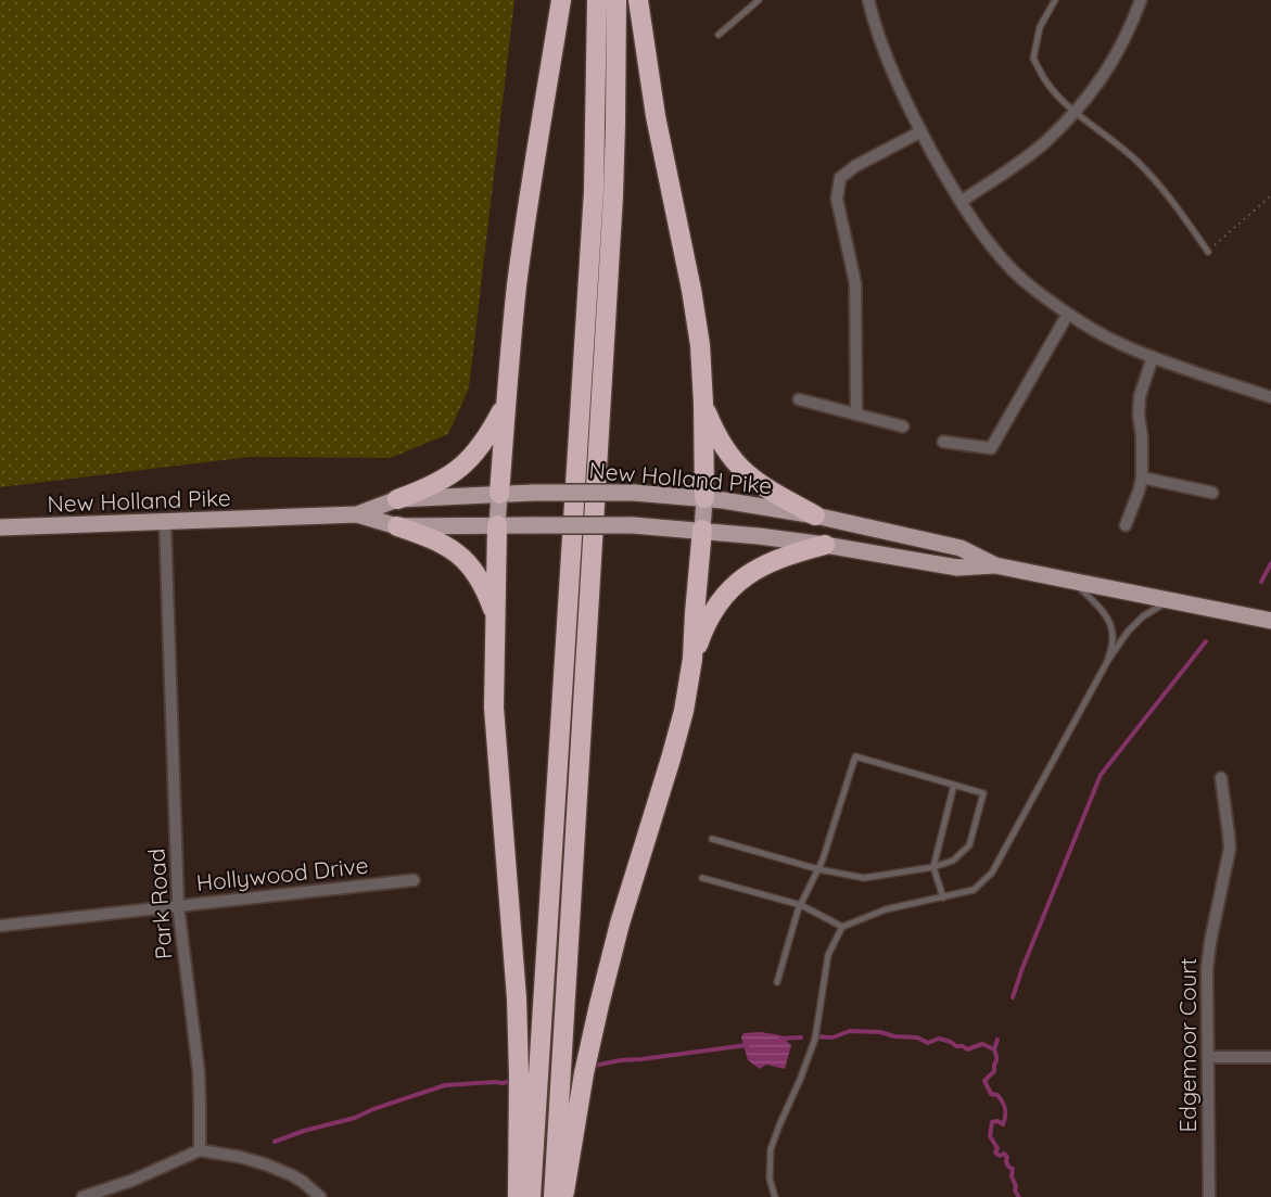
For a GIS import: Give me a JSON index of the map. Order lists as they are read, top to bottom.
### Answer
{
  "streets": {
    "main road": ["New Holland Pike"],
    "street": ["Hollywood Drive", "Park Road", "Edgemoor Court"]
  },
  "crossings": [
    ["New Holland Pike", "Park Road"],
    ["Hollywood Drive", "Park Road"]
  ]
}
